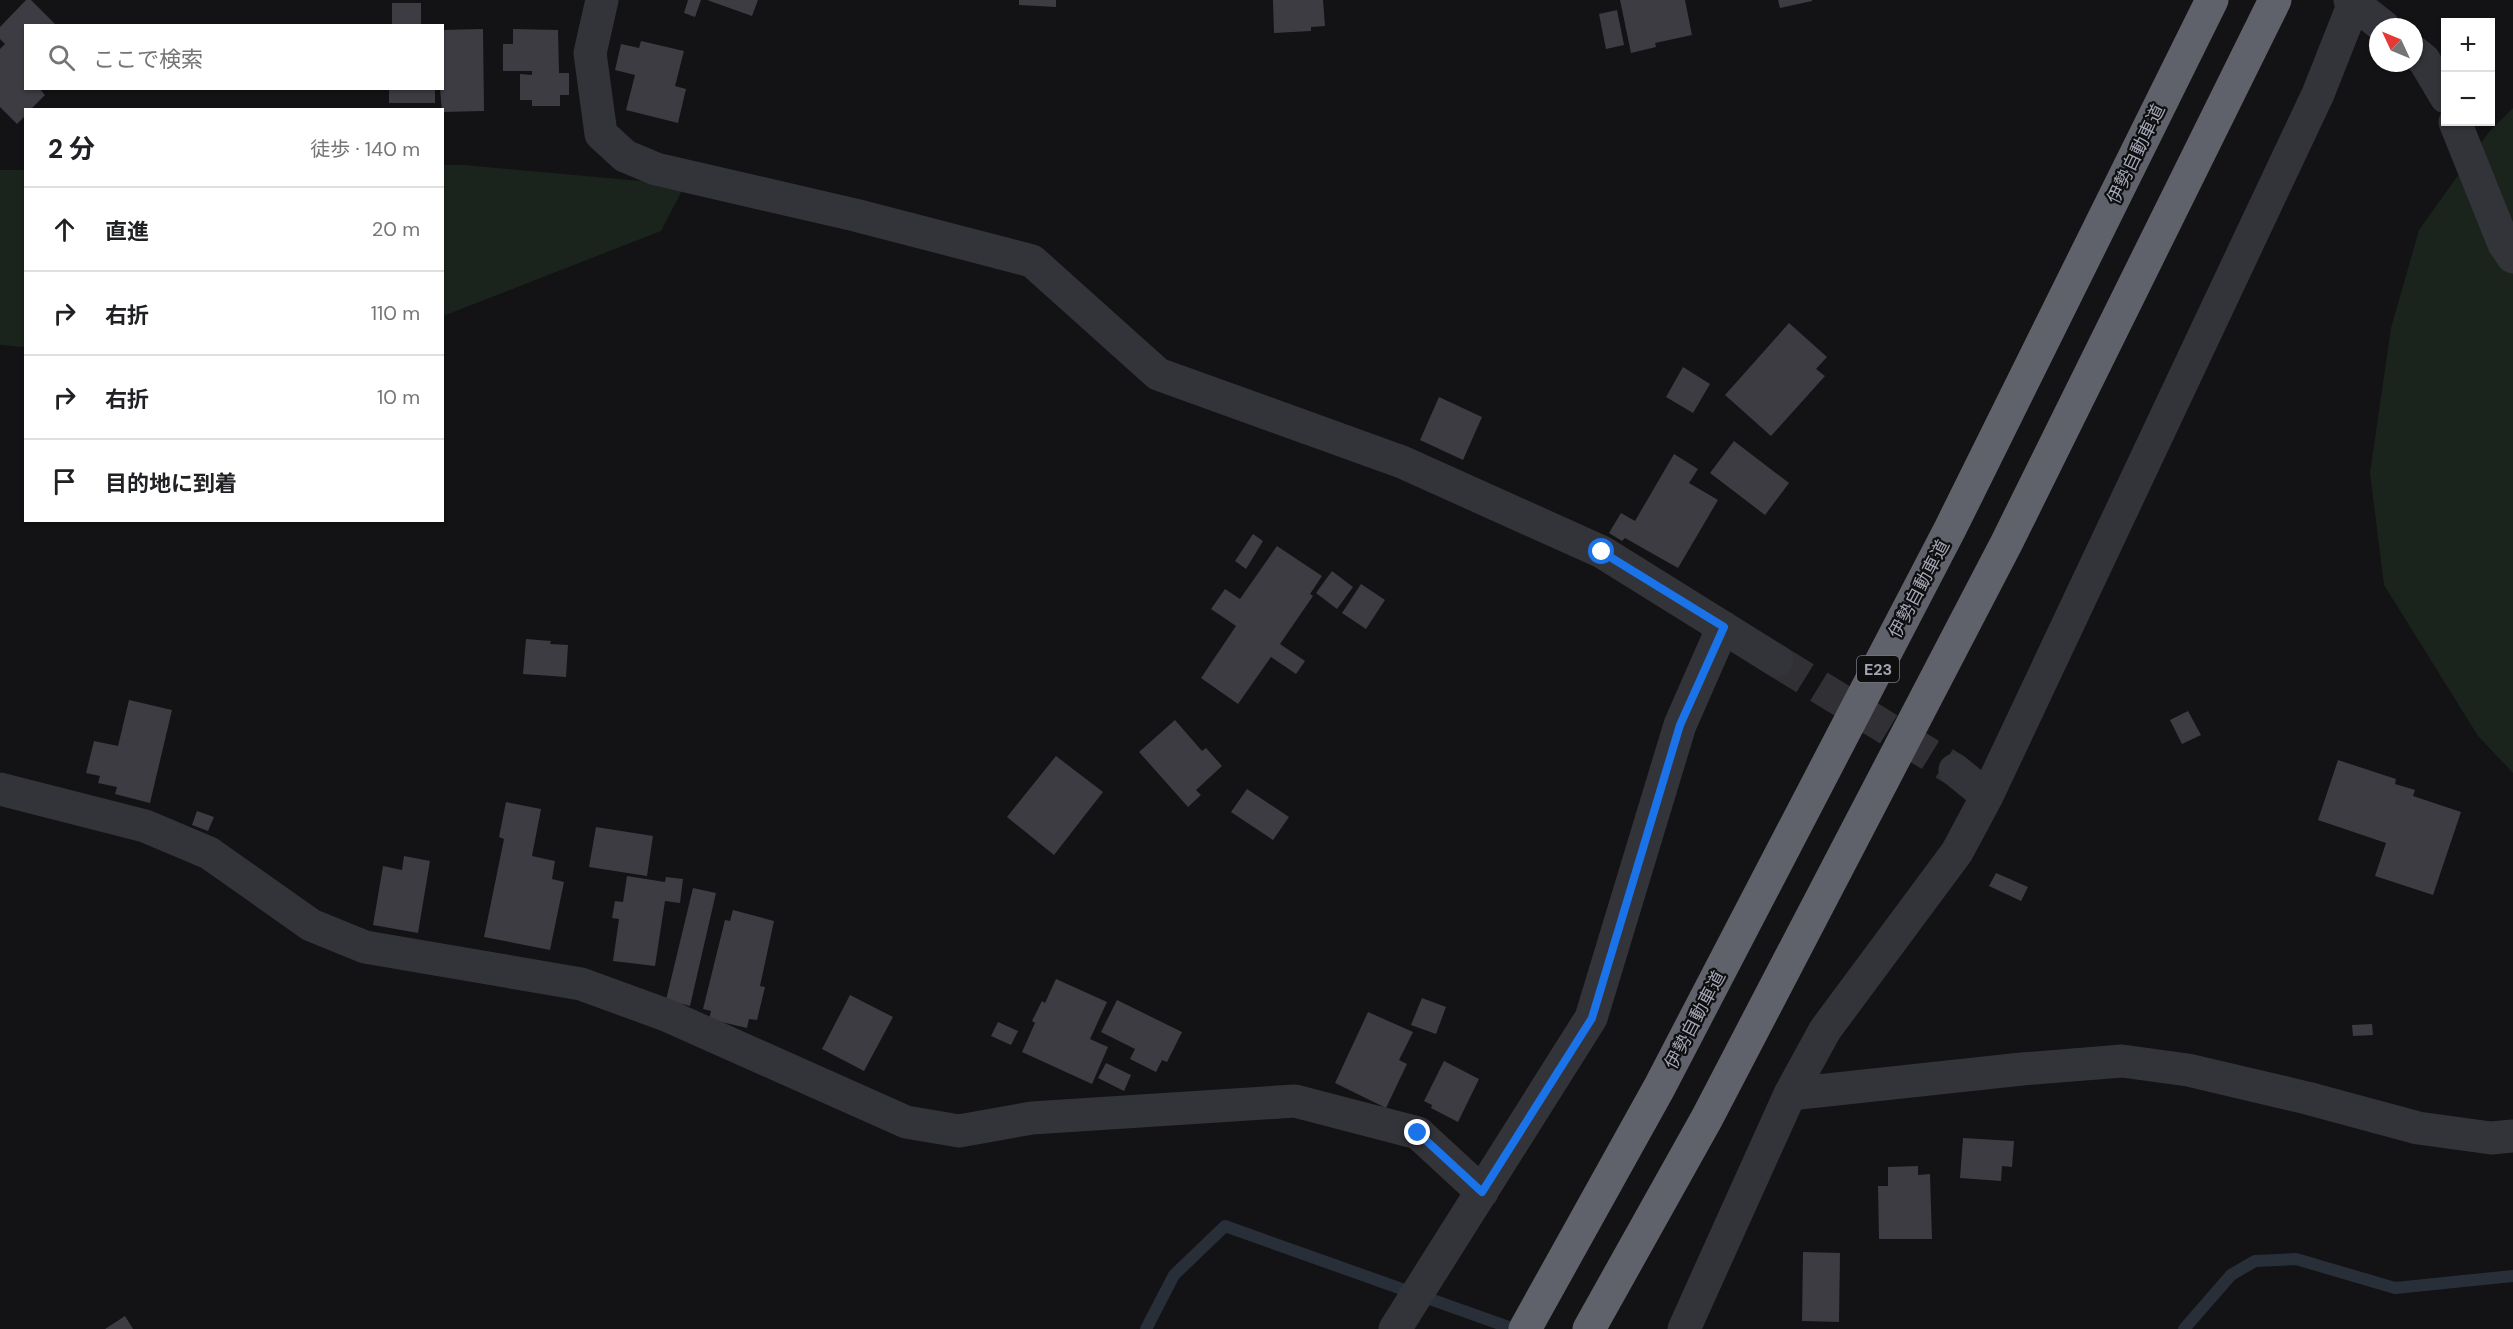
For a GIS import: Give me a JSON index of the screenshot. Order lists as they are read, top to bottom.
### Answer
{
  "streets": {
    "highway": ["伊勢自動車道", "E23"]
  },
  "north": "top left",
  "page": {
    "map_buttons": ["+", "−"],
    "search": "ここで検索",
    "heading": ["2 分", "徒歩 · 140 m"],
    "list": [
      ["直進", "20 m"],
      ["右折", "110 m"],
      ["右折", "10 m"],
      "目的地に到着"
    ]
  }
}
